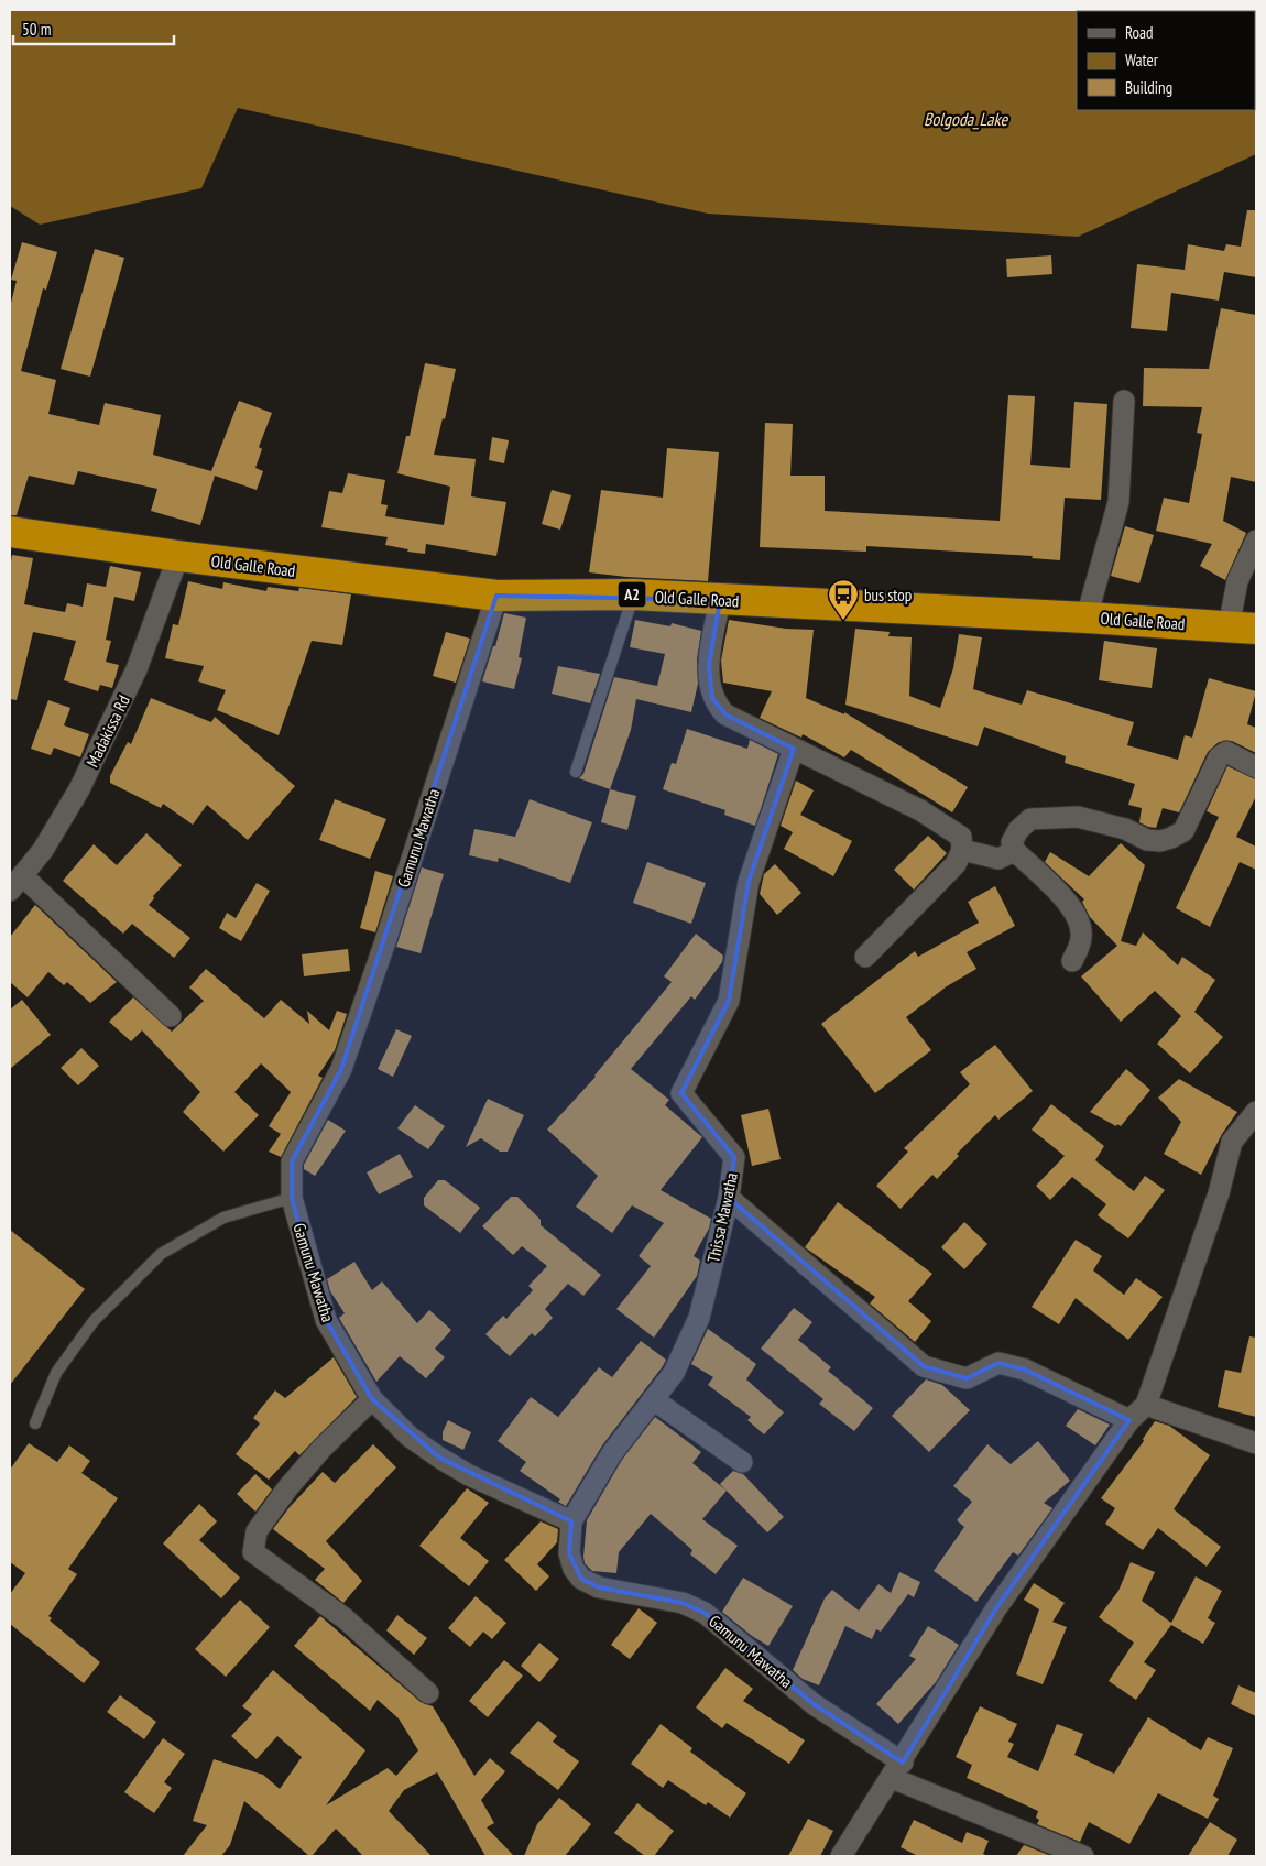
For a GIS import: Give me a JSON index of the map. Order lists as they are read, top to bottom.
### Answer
{
  "streets": {
    "highway": ["Old Galle Road", "A2"],
    "street": ["Madakissa Rd", "Gamunu Mawatha", "Thissa Mawatha"]
  },
  "crossings": [
    ["Old Galle Road", "Madakissa Rd"],
    ["Old Galle Road", "Gamunu Mawatha"],
    ["Gamunu Mawatha", "Thissa Mawatha"]
  ],
  "water": ["Bolgoda_Lake"],
  "places": {
    "bus stop": ["bus stop"]
  },
  "legend": ["Road", "Water", "Building"],
  "scale_bar": "50 m"
}
